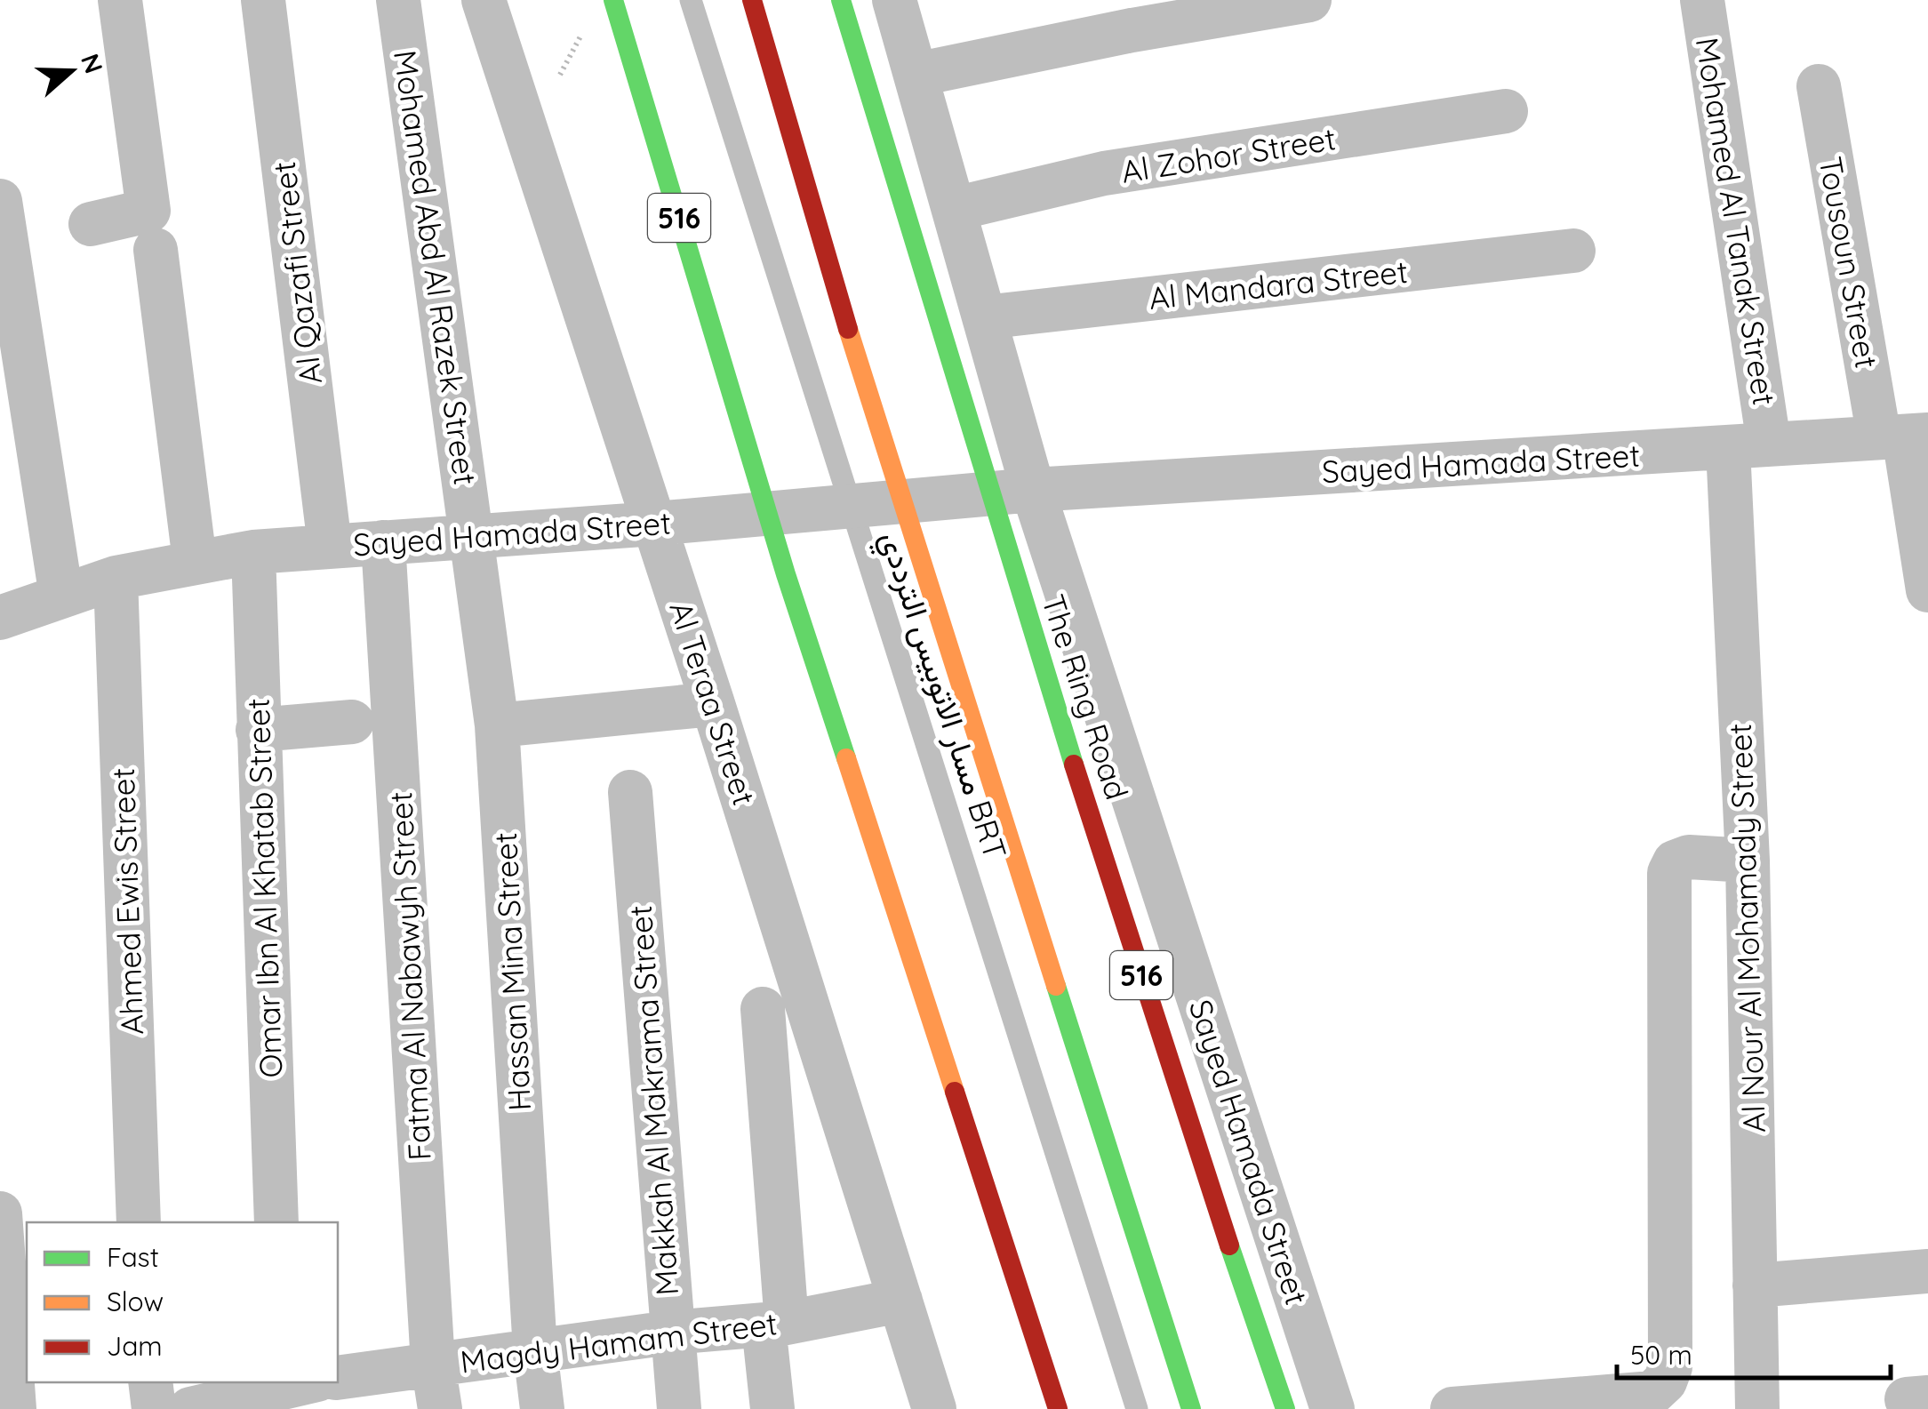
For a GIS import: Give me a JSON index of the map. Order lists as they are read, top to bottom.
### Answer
{
  "streets": {
    "highway": ["516", "The Ring Road"],
    "street": [
      "Al Zohor Street",
      "Mohamed Al Tanak Street",
      "Tousoun Street",
      "Mohamed Abd Al Razek Street",
      "Al Qazafi Street",
      "Al Mandara Street",
      "Sayed Hamada Street",
      "Al Teraa Street",
      "Omar Ibn Al Khatab Street",
      "Ahmed Ewis Street",
      "Al Nour Al Mohamady Street",
      "Hassan Mina Street",
      "Fatma Al Nabawyh Street",
      "Makkah Al Makrama Street",
      "Magdy Hamam Street"
    ],
    "lane": ["مسار الاتوبيس الترددي BRT"]
  },
  "crossings": [
    ["Al Zohor Street", "Sayed Hamada Street"],
    ["Mohamed Al Tanak Street", "Sayed Hamada Street"],
    ["Mohamed Al Tanak Street", "Al Nour Al Mohamady Street"],
    ["Tousoun Street", "Sayed Hamada Street"],
    ["Mohamed Abd Al Razek Street", "Sayed Hamada Street"],
    ["Mohamed Abd Al Razek Street", "Hassan Mina Street"],
    ["Al Qazafi Street", "Sayed Hamada Street"],
    ["Al Mandara Street", "Sayed Hamada Street"],
    ["Sayed Hamada Street", "Al Teraa Street"],
    ["Sayed Hamada Street", "Omar Ibn Al Khatab Street"],
    ["Sayed Hamada Street", "Ahmed Ewis Street"],
    ["Sayed Hamada Street", "Al Nour Al Mohamady Street"],
    ["Sayed Hamada Street", "Hassan Mina Street"],
    ["Sayed Hamada Street", "Fatma Al Nabawyh Street"],
    ["Al Teraa Street", "Magdy Hamam Street"],
    ["Hassan Mina Street", "Magdy Hamam Street"],
    ["Fatma Al Nabawyh Street", "Magdy Hamam Street"],
    ["Makkah Al Makrama Street", "Magdy Hamam Street"]
  ],
  "legend": ["Fast", "Slow", "Jam"],
  "scale_bar": "50 m",
  "north": "right"
}
